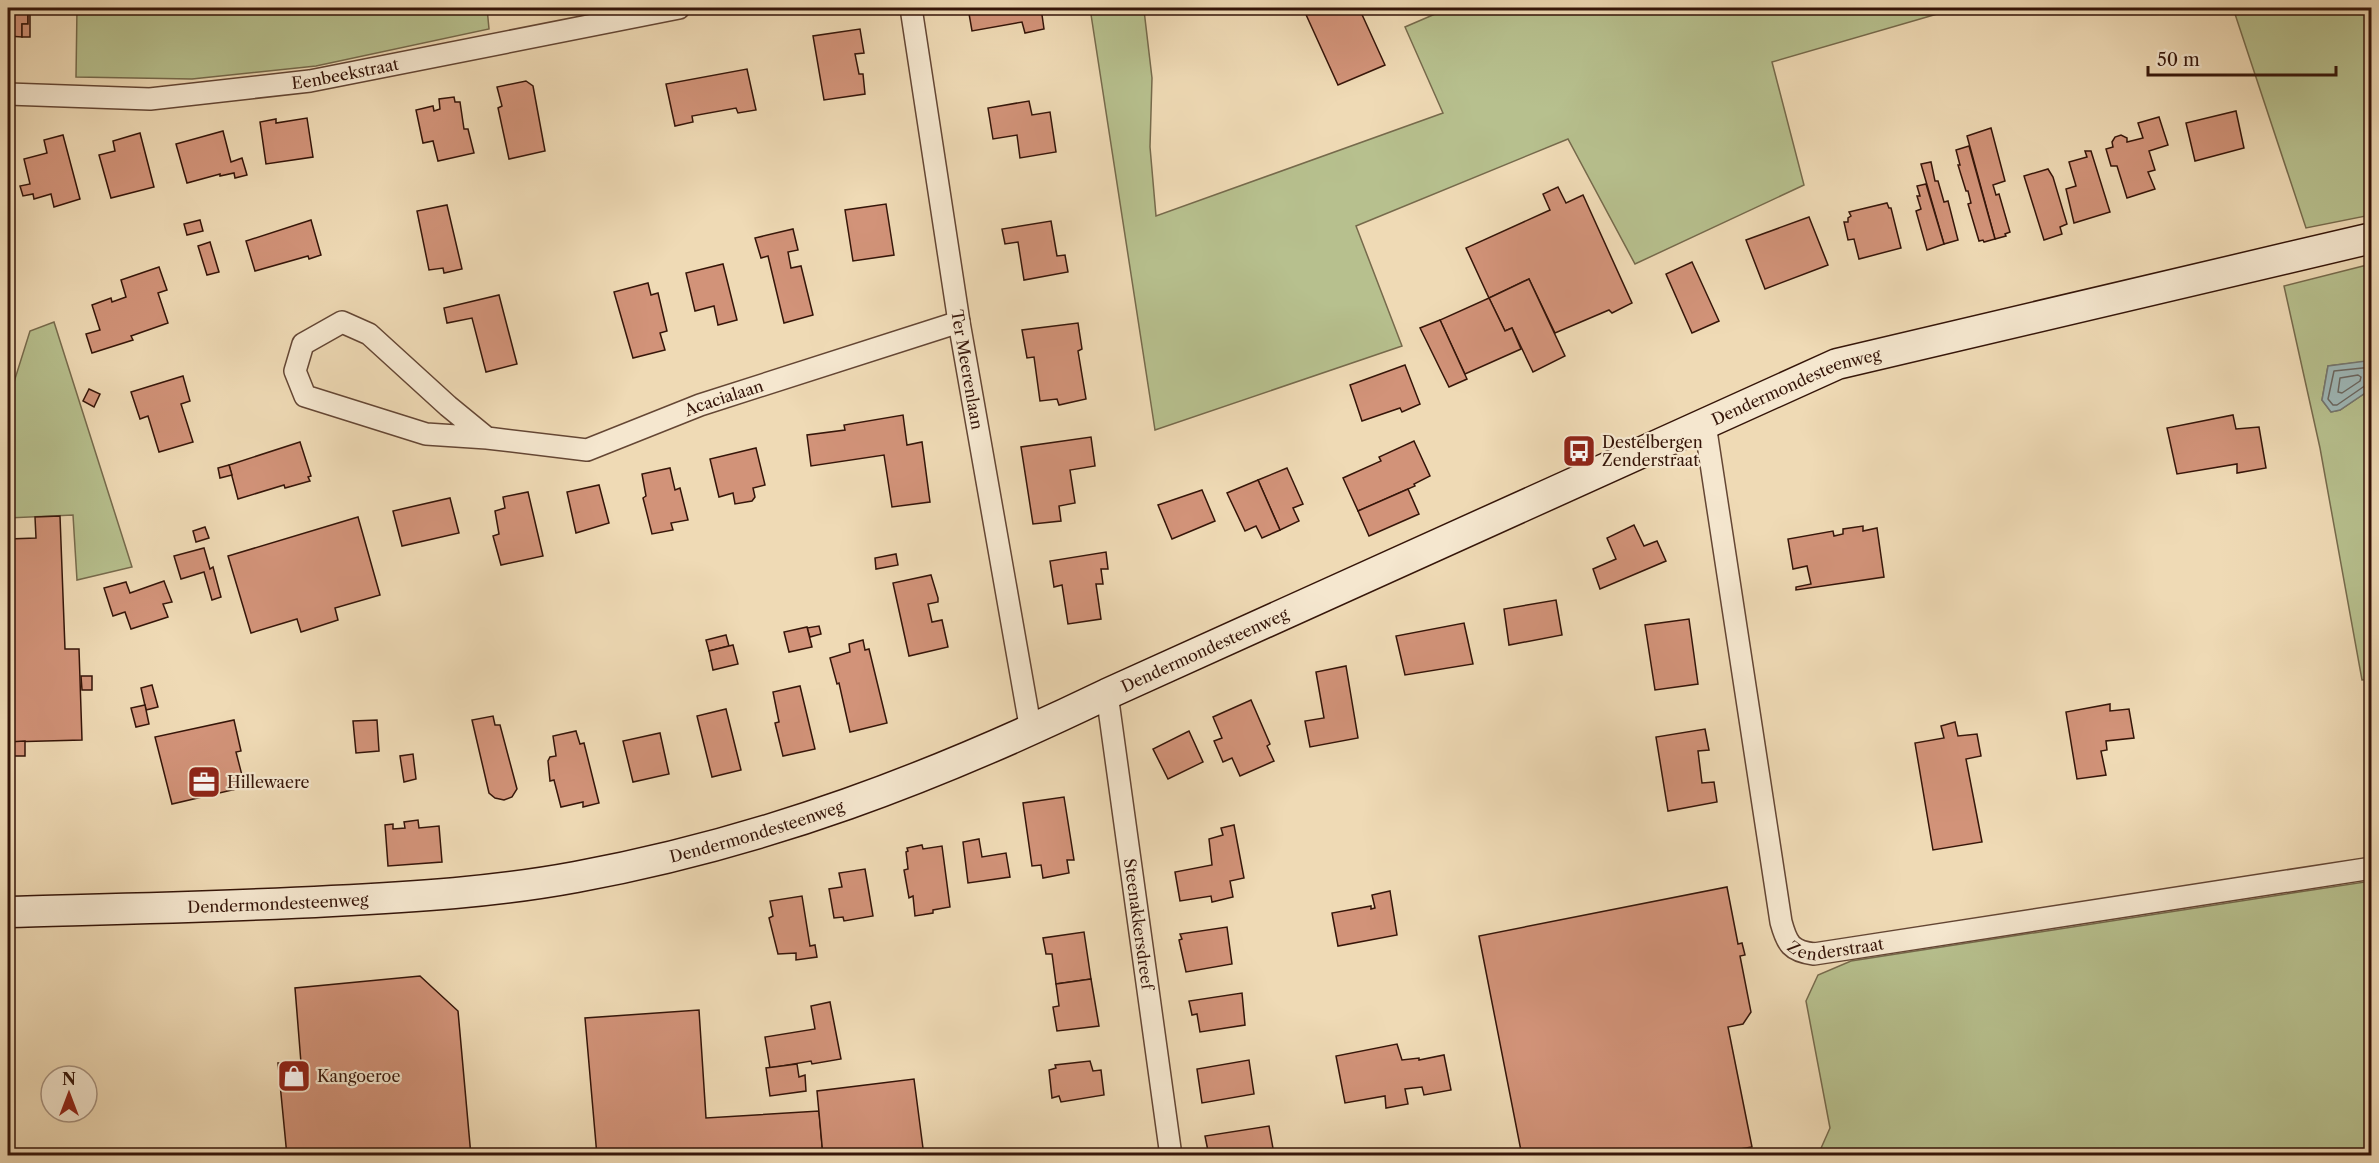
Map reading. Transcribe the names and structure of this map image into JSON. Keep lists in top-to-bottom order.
{
  "streets": {
    "main road": ["Dendermondesteenweg"],
    "street": [
      "Eenbeekstraat",
      "Ter Meerenlaan",
      "Acacialaan",
      "Steenakkersdreef",
      "Zenderstraat"
    ]
  },
  "crossings": [
    ["Ter Meerenlaan", "Dendermondesteenweg"],
    ["Ter Meerenlaan", "Acacialaan"],
    ["Dendermondesteenweg", "Steenakkersdreef"],
    ["Dendermondesteenweg", "Zenderstraat"]
  ],
  "places": {
    "bus stop": ["Destelbergen Zenderstraat"],
    "office": ["Hillewaere"],
    "shop": ["Kangoeroe"]
  },
  "scale_bar": "50 m",
  "north": "top"
}
